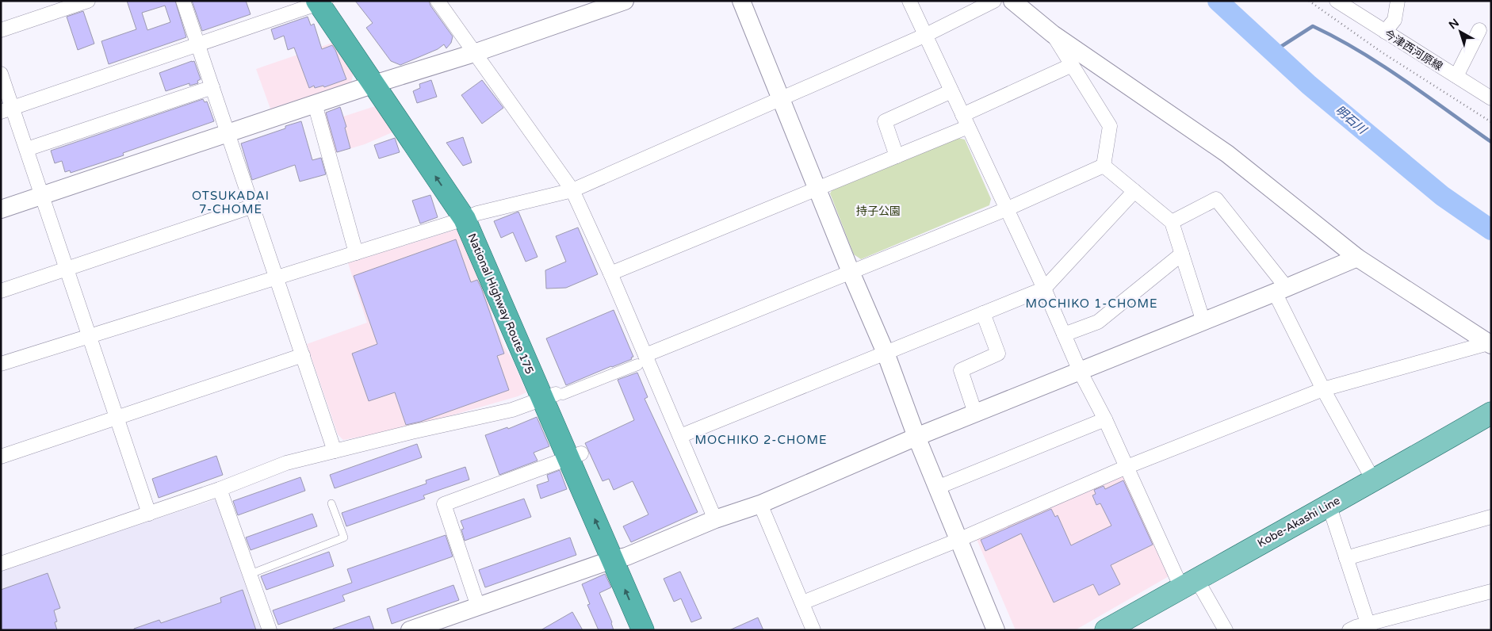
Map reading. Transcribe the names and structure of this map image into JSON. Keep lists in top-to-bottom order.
{
  "streets": {
    "highway": ["National Highway Route 175"],
    "main road": ["Kobe-Akashi Line"],
    "street": ["今津西河原線"]
  },
  "districts": ["OTSUKADAI 7-CHOME", "MOCHIKO 1-CHOME", "MOCHIKO 2-CHOME"],
  "water": ["明石川"],
  "parks": ["持子公園"],
  "north": "top left"
}
